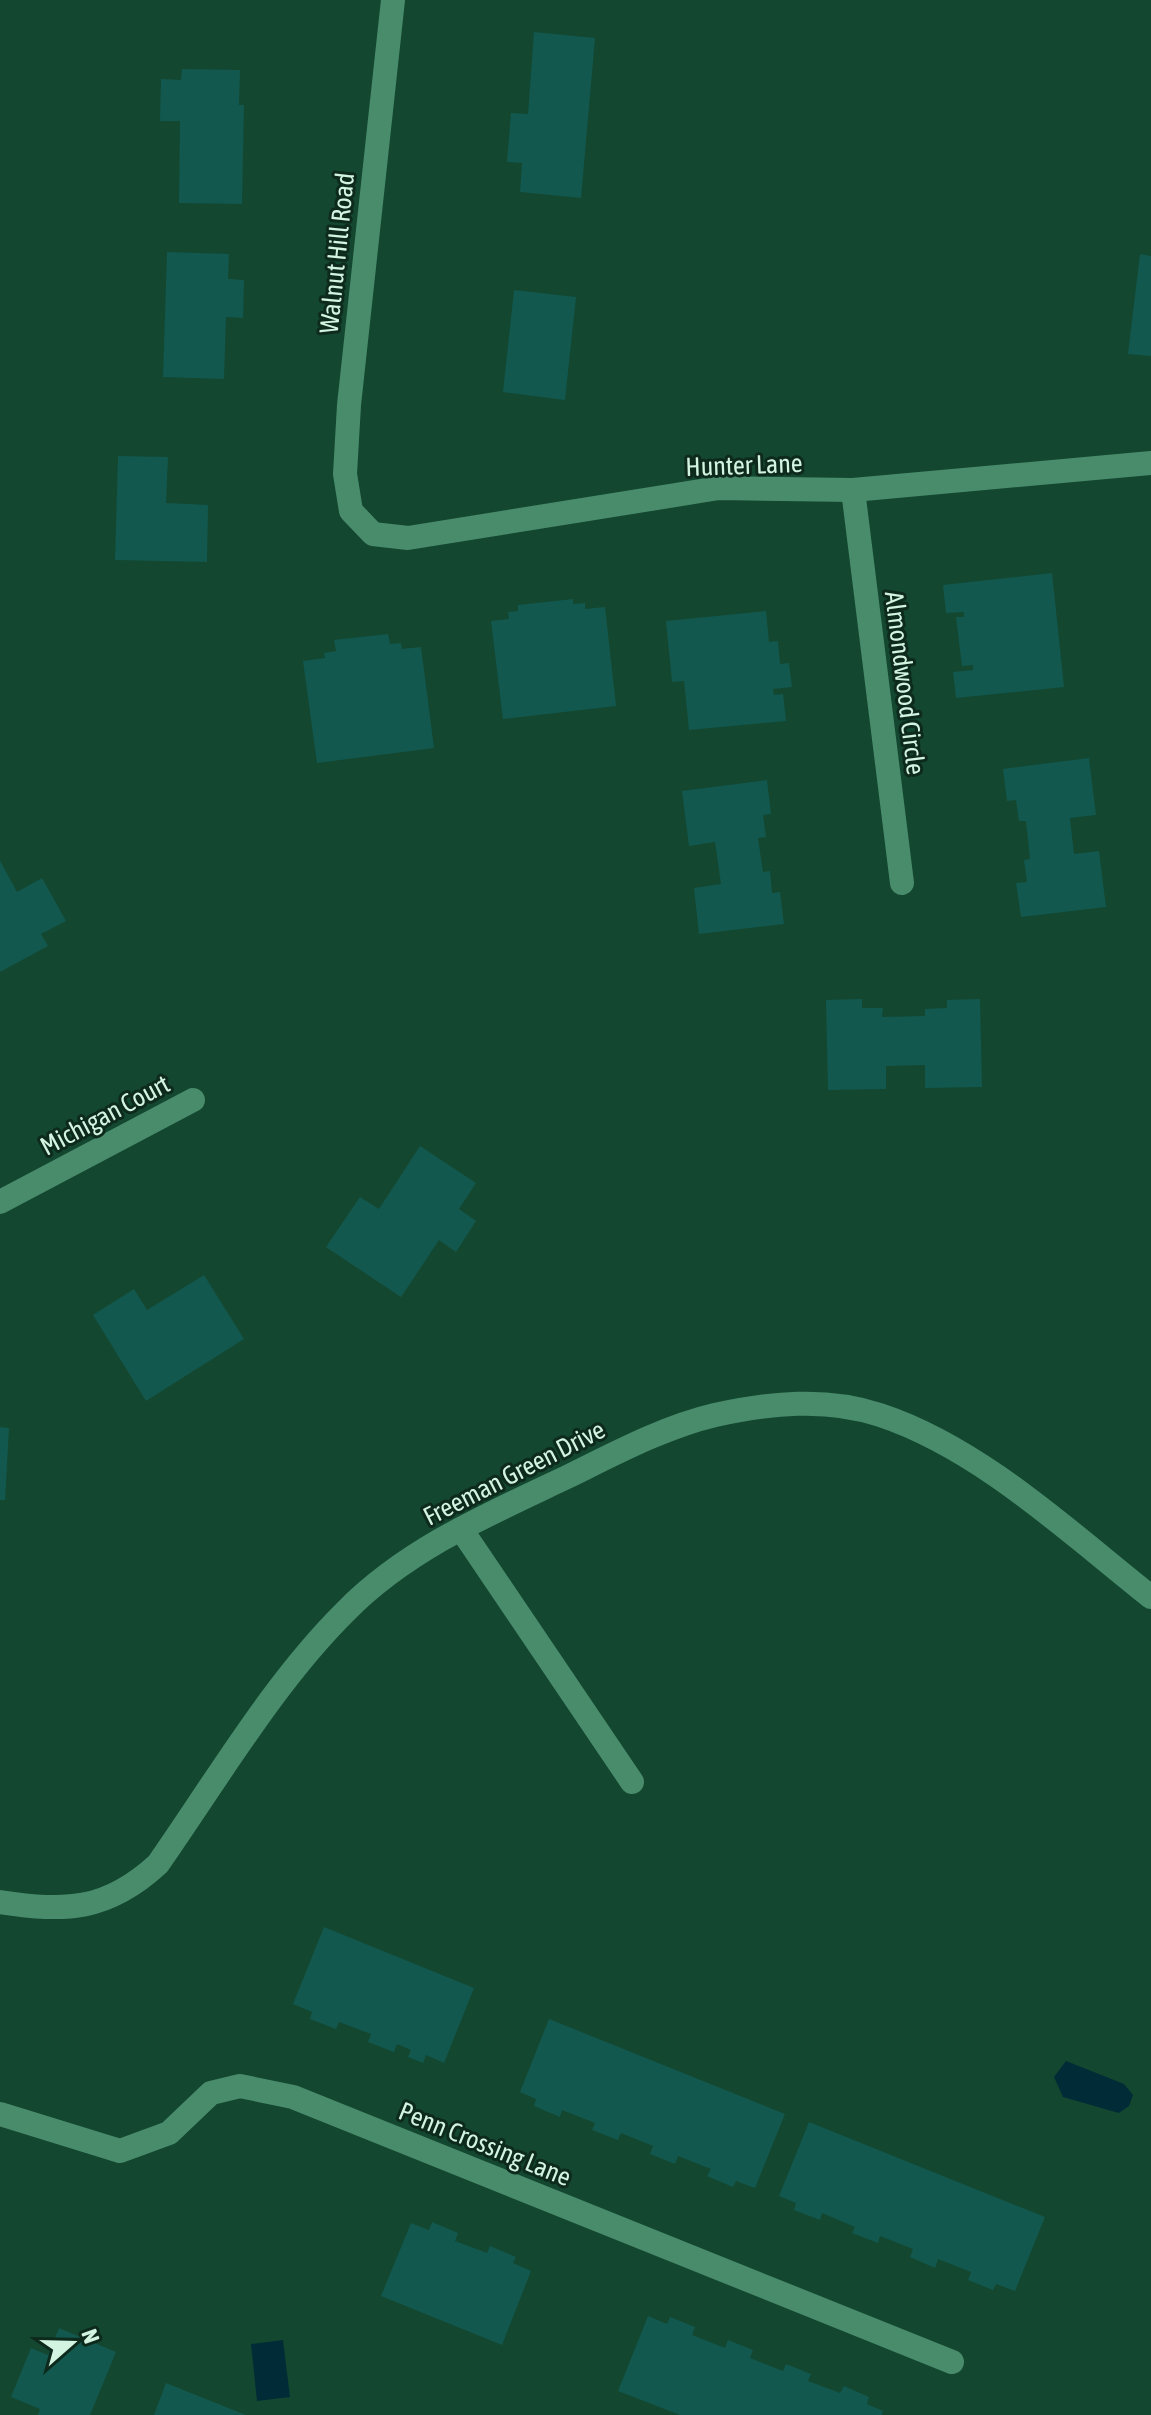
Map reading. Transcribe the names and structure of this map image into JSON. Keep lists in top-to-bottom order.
{
  "streets": {
    "street": [
      "Walnut Hill Road",
      "Hunter Lane",
      "Almondwood Circle",
      "Michigan Court",
      "Freeman Green Drive",
      "Penn Crossing Lane"
    ]
  },
  "crossings": [
    ["Walnut Hill Road", "Hunter Lane"],
    ["Hunter Lane", "Almondwood Circle"]
  ],
  "north": "right"
}
